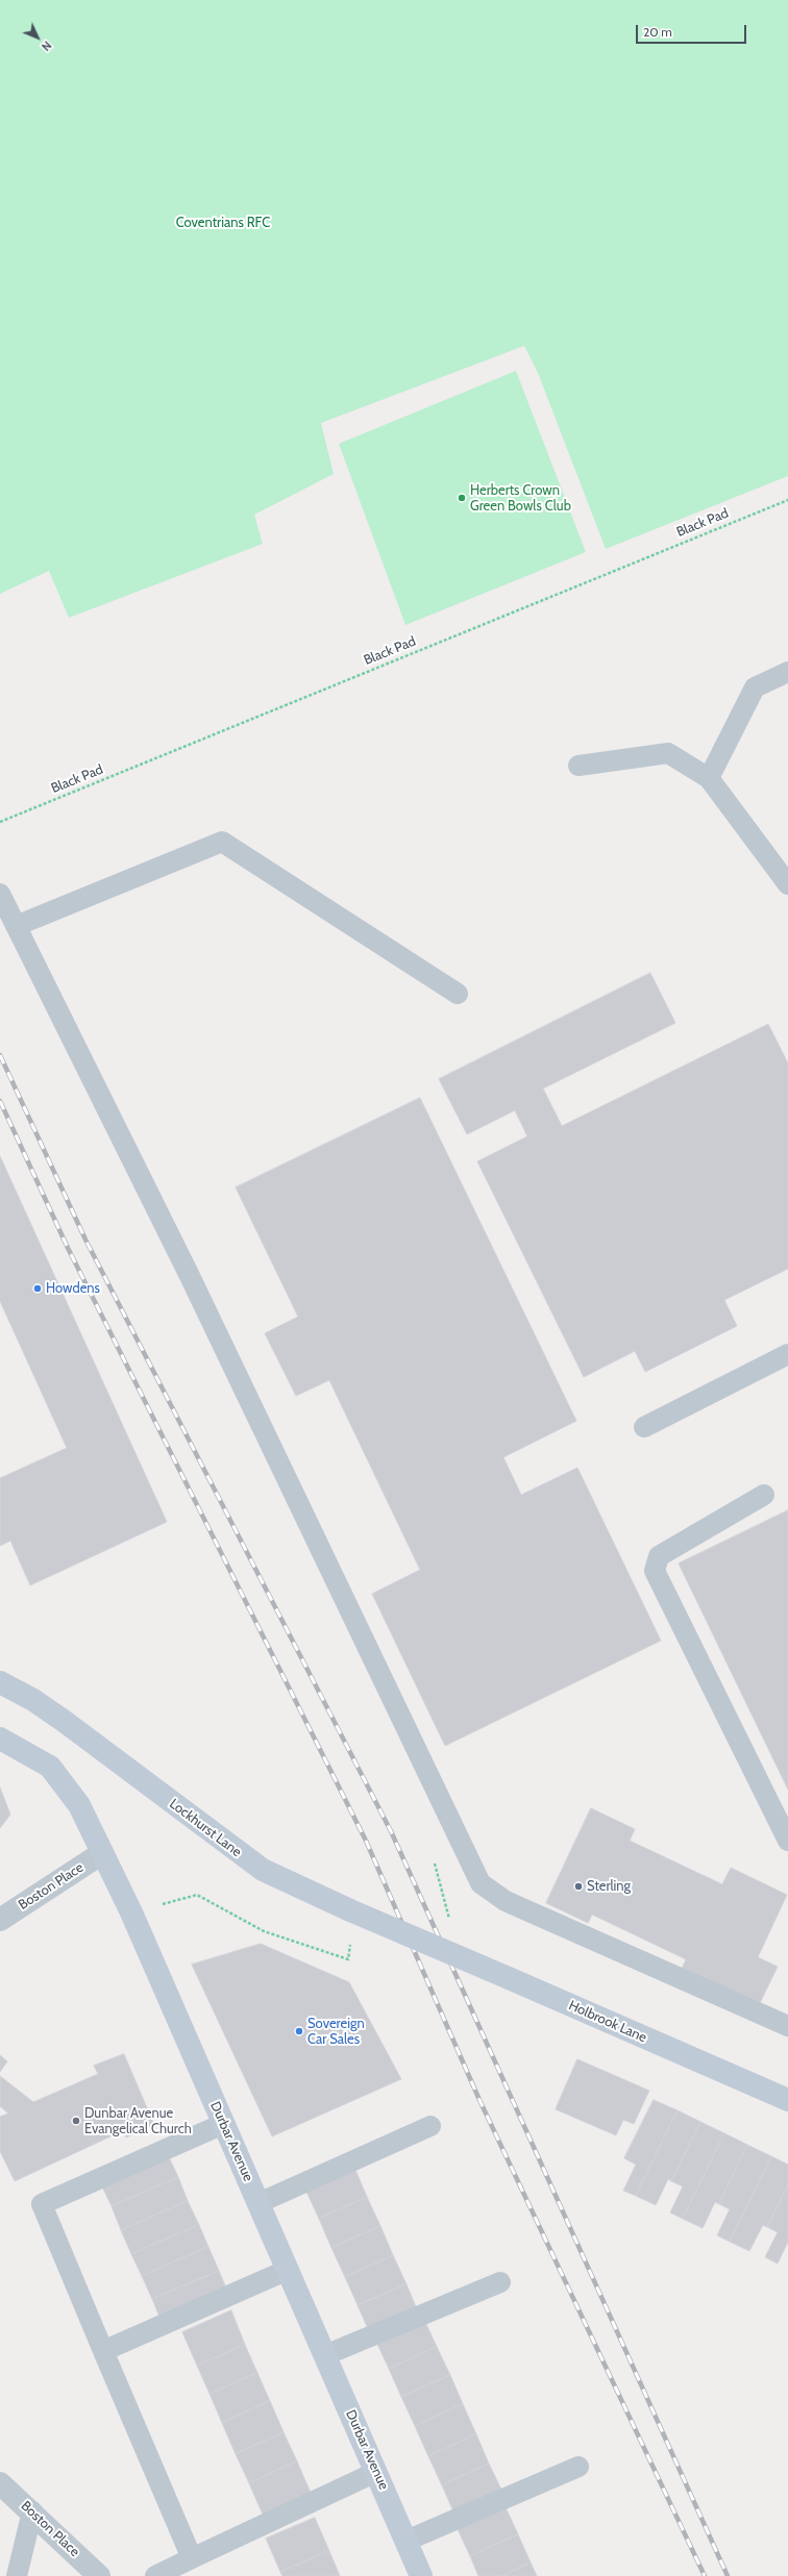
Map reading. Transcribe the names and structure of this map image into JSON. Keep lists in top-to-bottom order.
{
  "streets": {
    "street": [
      "Lockhurst Lane",
      "Boston Place",
      "Holbrook Lane",
      "Durbar Avenue"
    ],
    "path": ["Black Pad"]
  },
  "crossings": [
    ["Lockhurst Lane", "Holbrook Lane"],
    ["Boston Place", "Durbar Avenue"]
  ],
  "parks": ["Coventrians RFC"],
  "places": [
    "Herberts Crown Green Bowls Club",
    "Howdens",
    "Sterling",
    "Sovereign Car Sales",
    "Dunbar Avenue Evangelical Church"
  ],
  "scale_bar": "20 m",
  "north": "bottom right"
}
